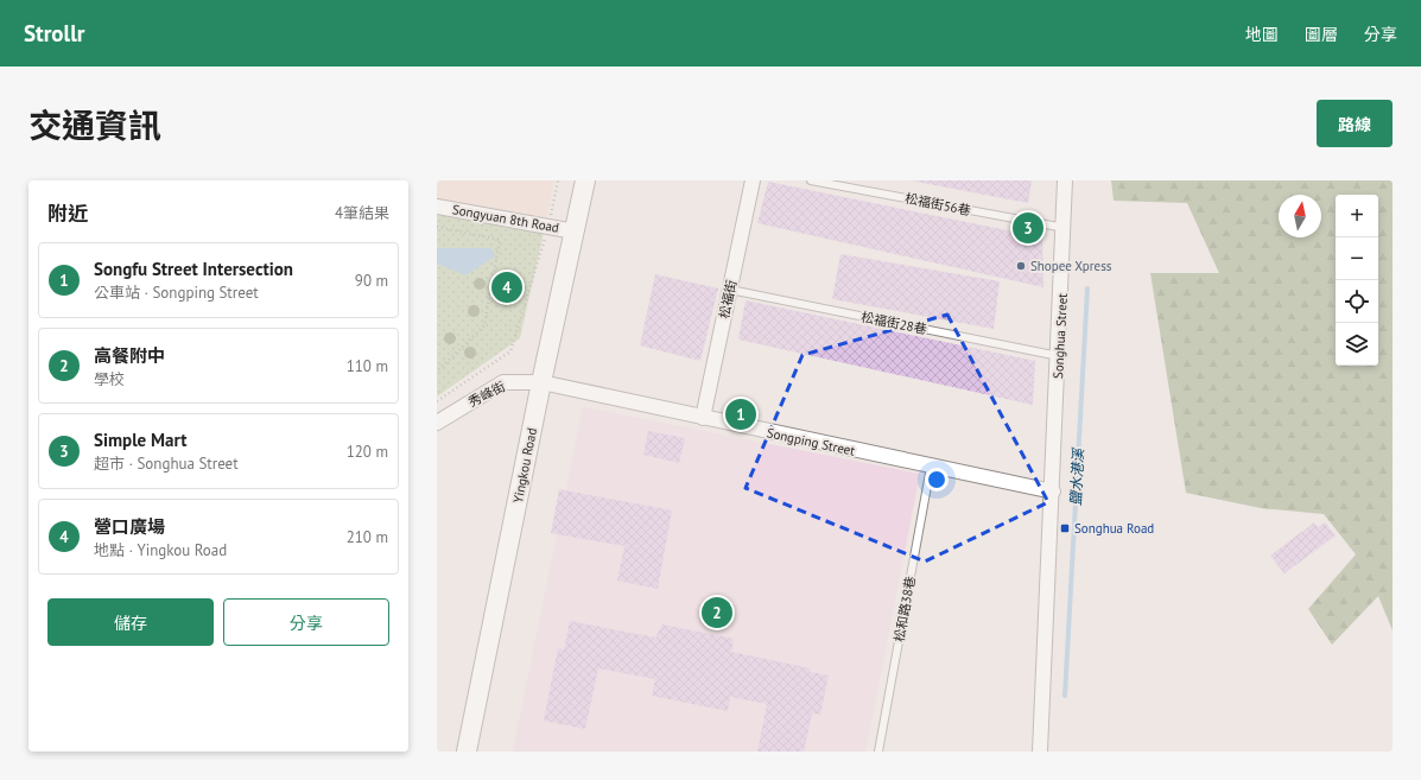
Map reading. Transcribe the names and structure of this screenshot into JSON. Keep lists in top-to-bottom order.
{
  "streets": {
    "street": [
      "Songyuan 8th Road",
      "松福街",
      "Songhua Street",
      "秀峰街",
      "Songping Street",
      "Yingkou Road"
    ],
    "lane": ["松福街56巷", "松福街28巷", "松和路38巷"]
  },
  "crossings": [
    ["松福街56巷", "Songhua Street"],
    ["Songyuan 8th Road", "Yingkou Road"],
    ["松福街", "松福街28巷"],
    ["松福街", "Songping Street"],
    ["松福街28巷", "Songhua Street"],
    ["Songhua Street", "Songping Street"],
    ["秀峰街", "Songping Street"],
    ["秀峰街", "Yingkou Road"],
    ["Songping Street", "Yingkou Road"],
    ["Songping Street", "松和路38巷"]
  ],
  "water": ["鹽水港溪"],
  "places": {
    "other": ["Shopee Xpress"],
    "transit": ["Songhua Road"]
  },
  "north": "top",
  "page": {
    "header": "Strollr",
    "nav": ["地圖", "圖層", "分享"],
    "title": "交通資訊",
    "buttons": [
      "路線",
      ["儲存", "分享"]
    ],
    "heading": ["附近", "4筆結果"],
    "map_buttons": ["+", "−"],
    "pins": [
      "3",
      "4",
      "1",
      "2"
    ],
    "list": [
      {
        "mark": "1",
        "name": "Songfu Street Intersection",
        "note": "公車站 · Songping Street",
        "value": "90 m"
      },
      {
        "mark": "2",
        "name": "高餐附中",
        "note": "學校",
        "value": "110 m"
      },
      {
        "mark": "3",
        "name": "Simple Mart",
        "note": "超市 · Songhua Street",
        "value": "120 m"
      },
      {
        "mark": "4",
        "name": "營口廣場",
        "note": "地點 · Yingkou Road",
        "value": "210 m"
      }
    ]
  }
}
